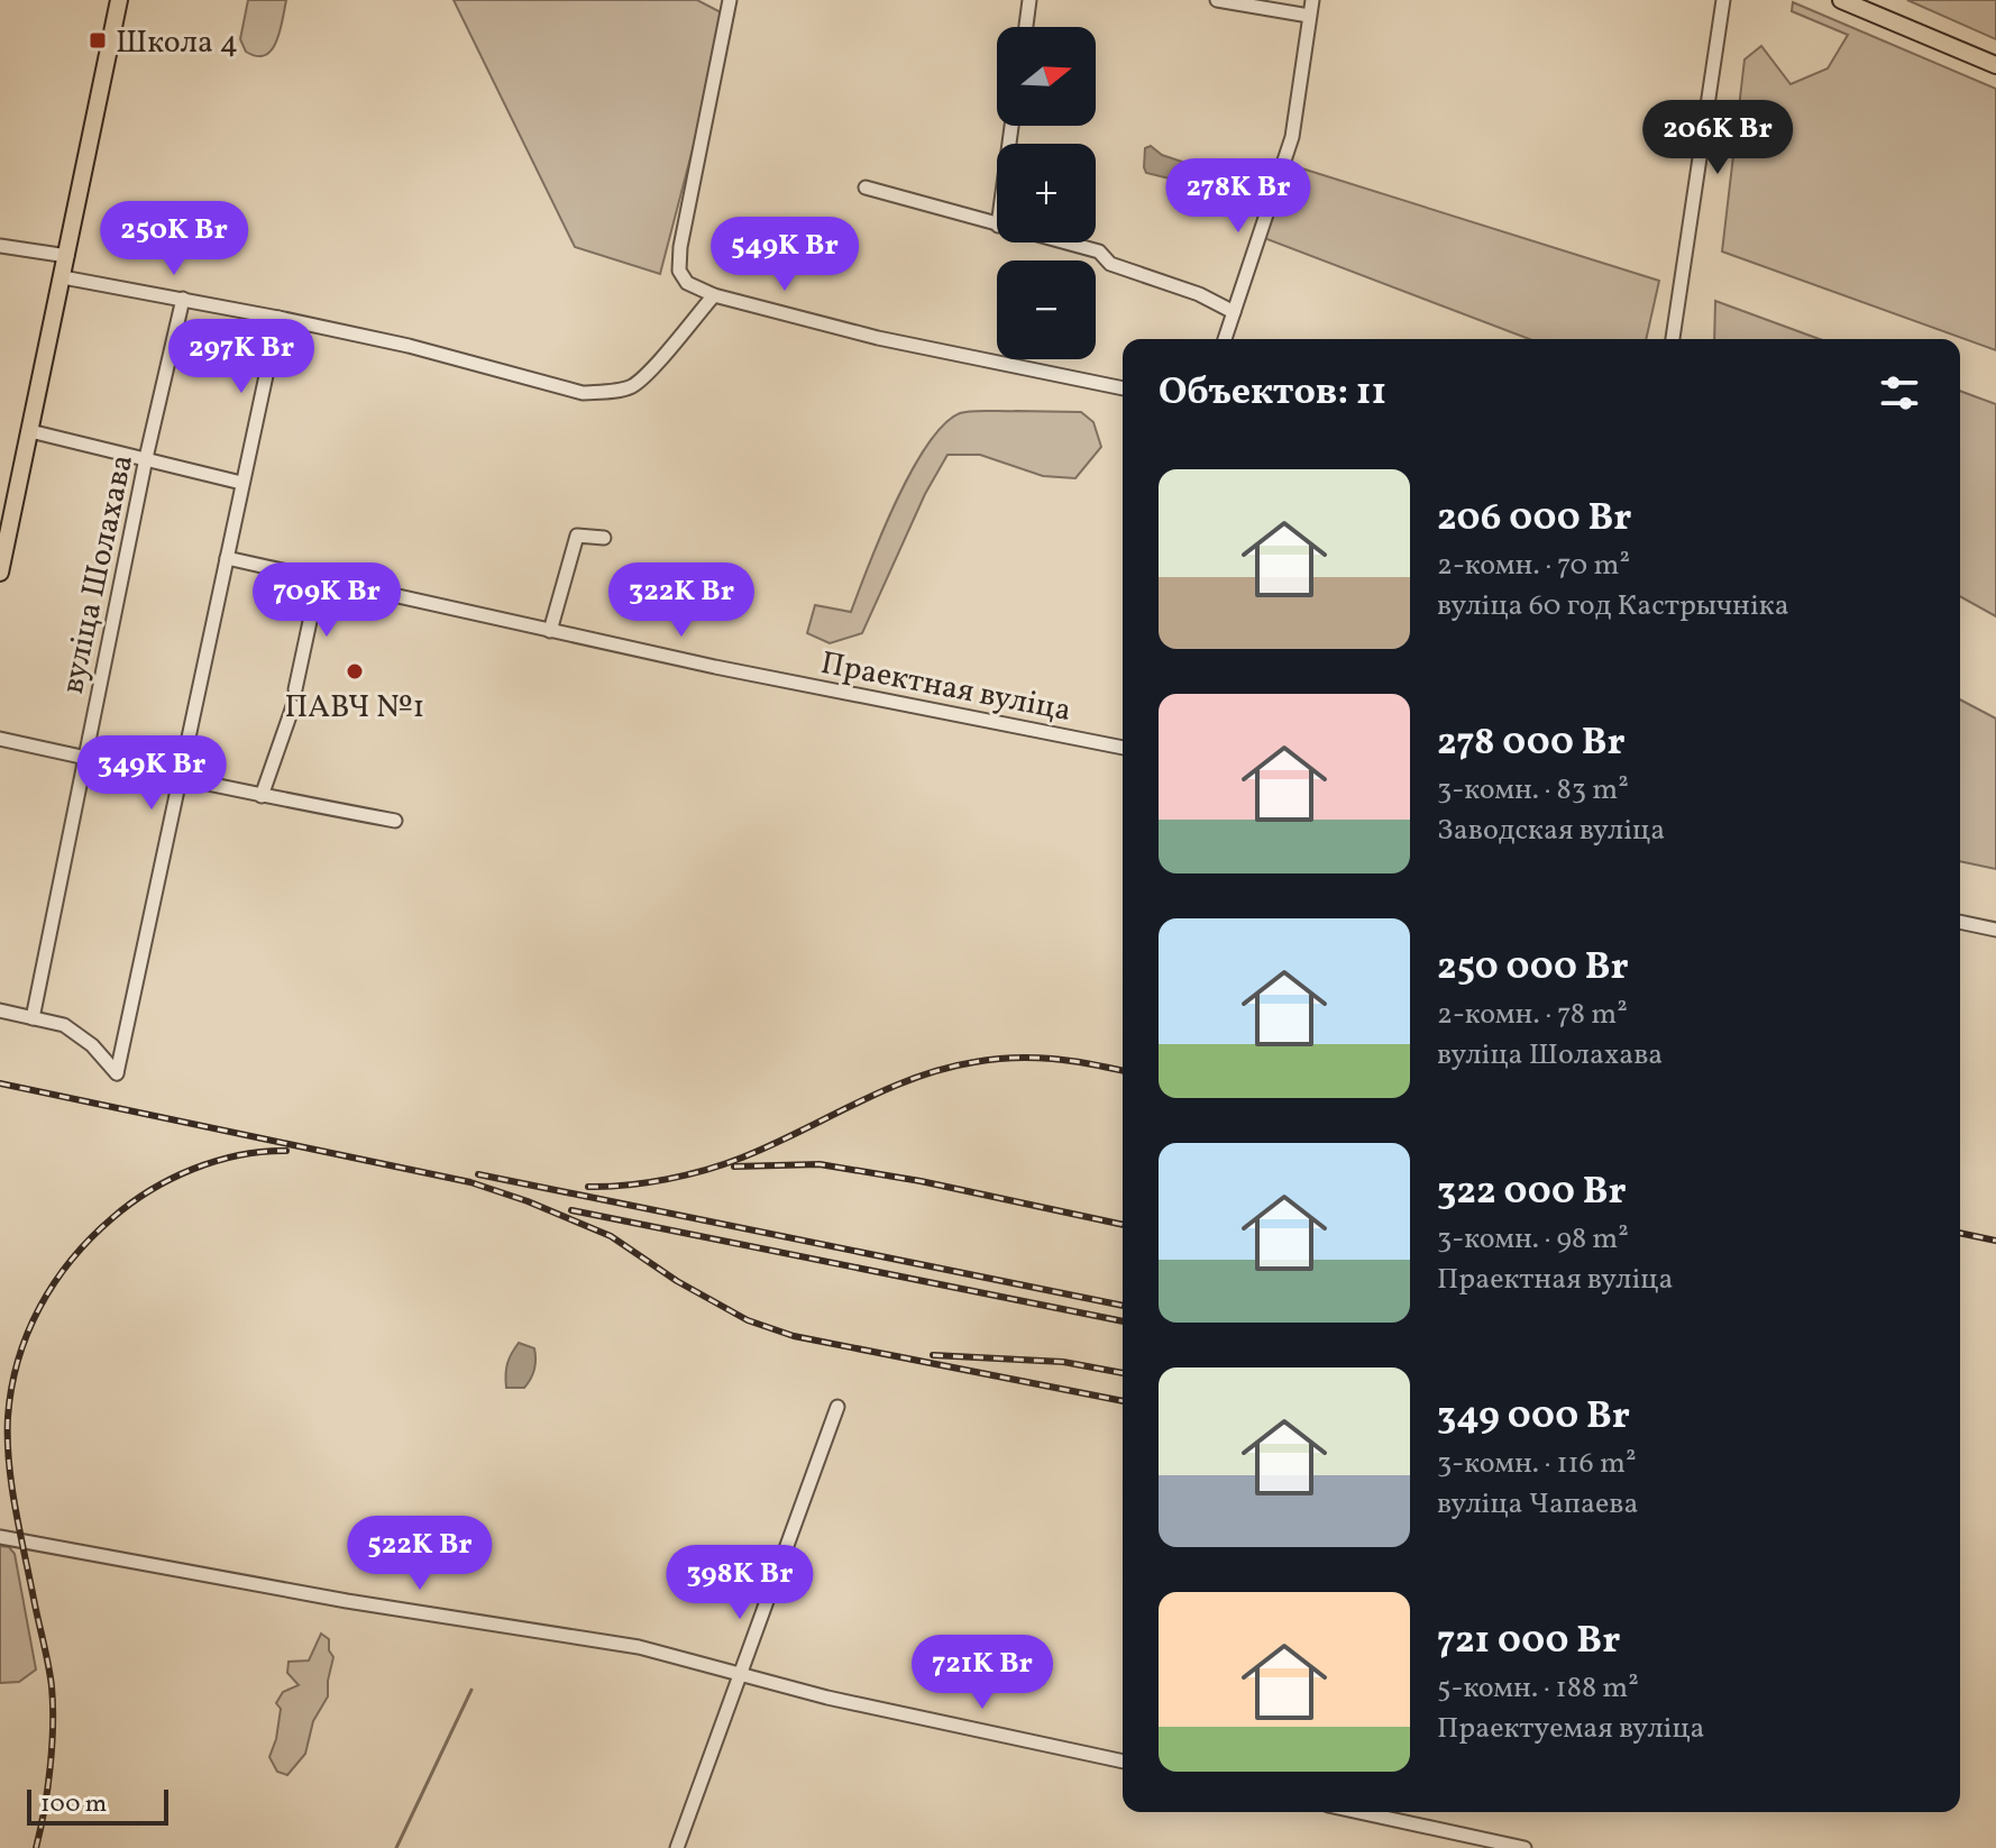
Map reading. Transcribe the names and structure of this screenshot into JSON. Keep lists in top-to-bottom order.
{
  "streets": {
    "street": ["вуліца Шолахава", "Праектная вуліца"]
  },
  "places": {
    "transit": ["Школа 4"],
    "other": ["ПАВЧ №1"]
  },
  "scale_bar": "100 m",
  "north": "right",
  "page": {
    "map_buttons": ["+", "−"],
    "price": [
      "206K Br",
      "278K Br",
      "250K Br",
      "549K Br",
      "297K Br",
      "709K Br",
      "322K Br",
      "349K Br",
      "522K Br",
      "398K Br",
      "721K Br"
    ],
    "heading": "Объектов: 11",
    "list": [
      {
        "name": "206 000 Br",
        "note": "2-комн. · 70 m² · вуліца 60 год Кастрычніка"
      },
      {
        "name": "278 000 Br",
        "note": "3-комн. · 83 m² · Заводская вуліца"
      },
      {
        "name": "250 000 Br",
        "note": "2-комн. · 78 m² · вуліца Шолахава"
      },
      {
        "name": "322 000 Br",
        "note": "3-комн. · 98 m² · Праектная вуліца"
      },
      {
        "name": "349 000 Br",
        "note": "3-комн. · 116 m² · вуліца Чапаева"
      },
      {
        "name": "721 000 Br",
        "note": "5-комн. · 188 m² · Праектуемая вуліца"
      }
    ],
    "scale": "100 m"
  }
}
